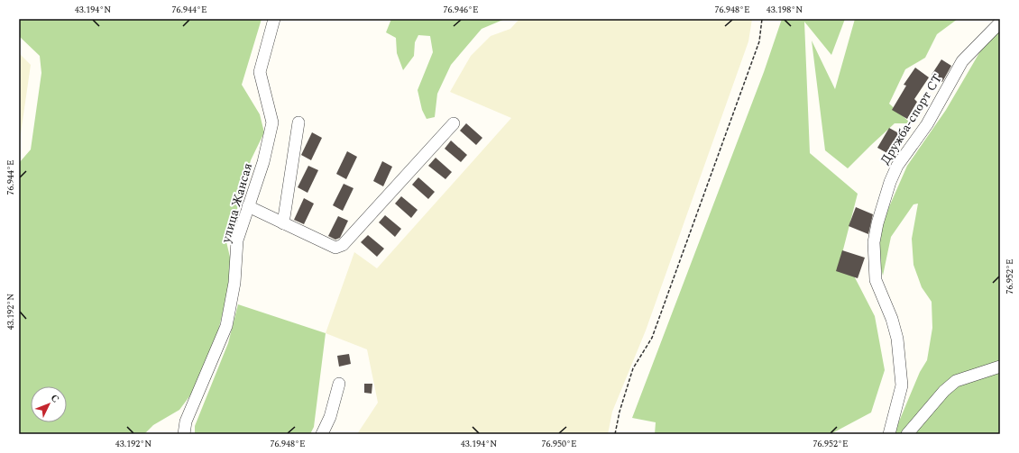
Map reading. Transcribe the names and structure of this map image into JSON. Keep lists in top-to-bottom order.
{
  "streets": {
    "street": ["Дружба-спорт СТ", "улица Жансая"]
  },
  "north": "top right",
  "coordinates": [
    "43.194°N",
    "76.944°E",
    "76.946°E",
    "76.948°E",
    "43.198°N",
    "76.952°E",
    "43.192°N",
    "76.950°E"
  ]
}
